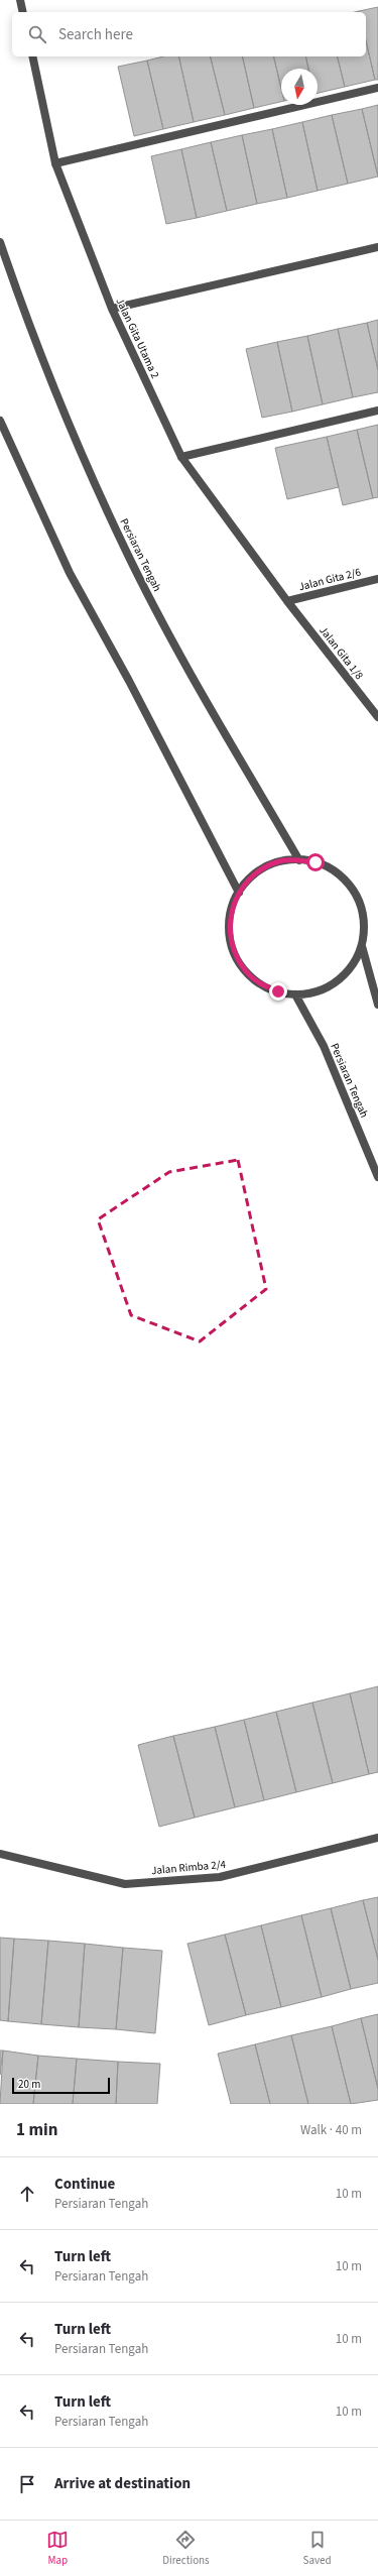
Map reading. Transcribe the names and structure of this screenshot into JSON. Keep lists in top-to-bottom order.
{
  "streets": {
    "street": [
      "Jalan Gita Utama 2",
      "Persiaran Tengah",
      "Jalan Gita 2/6",
      "Jalan Gita 1/8",
      "Jalan Rimba 2/4"
    ]
  },
  "crossings": [
    ["Jalan Gita Utama 2", "Jalan Gita 2/6"],
    ["Jalan Gita Utama 2", "Jalan Gita 1/8"],
    ["Jalan Gita 2/6", "Jalan Gita 1/8"]
  ],
  "scale_bar": "20 m",
  "north": "bottom",
  "page": {
    "search": "Search here",
    "scale": "20 m",
    "heading": ["1 min", "Walk · 40 m"],
    "list": [
      ["Continue", "Persiaran Tengah", "10 m"],
      ["Turn left", "Persiaran Tengah", "10 m"],
      ["Turn left", "Persiaran Tengah", "10 m"],
      ["Turn left", "Persiaran Tengah", "10 m"],
      "Arrive at destination"
    ],
    "nav": ["Map", "Directions", "Saved"]
  }
}
